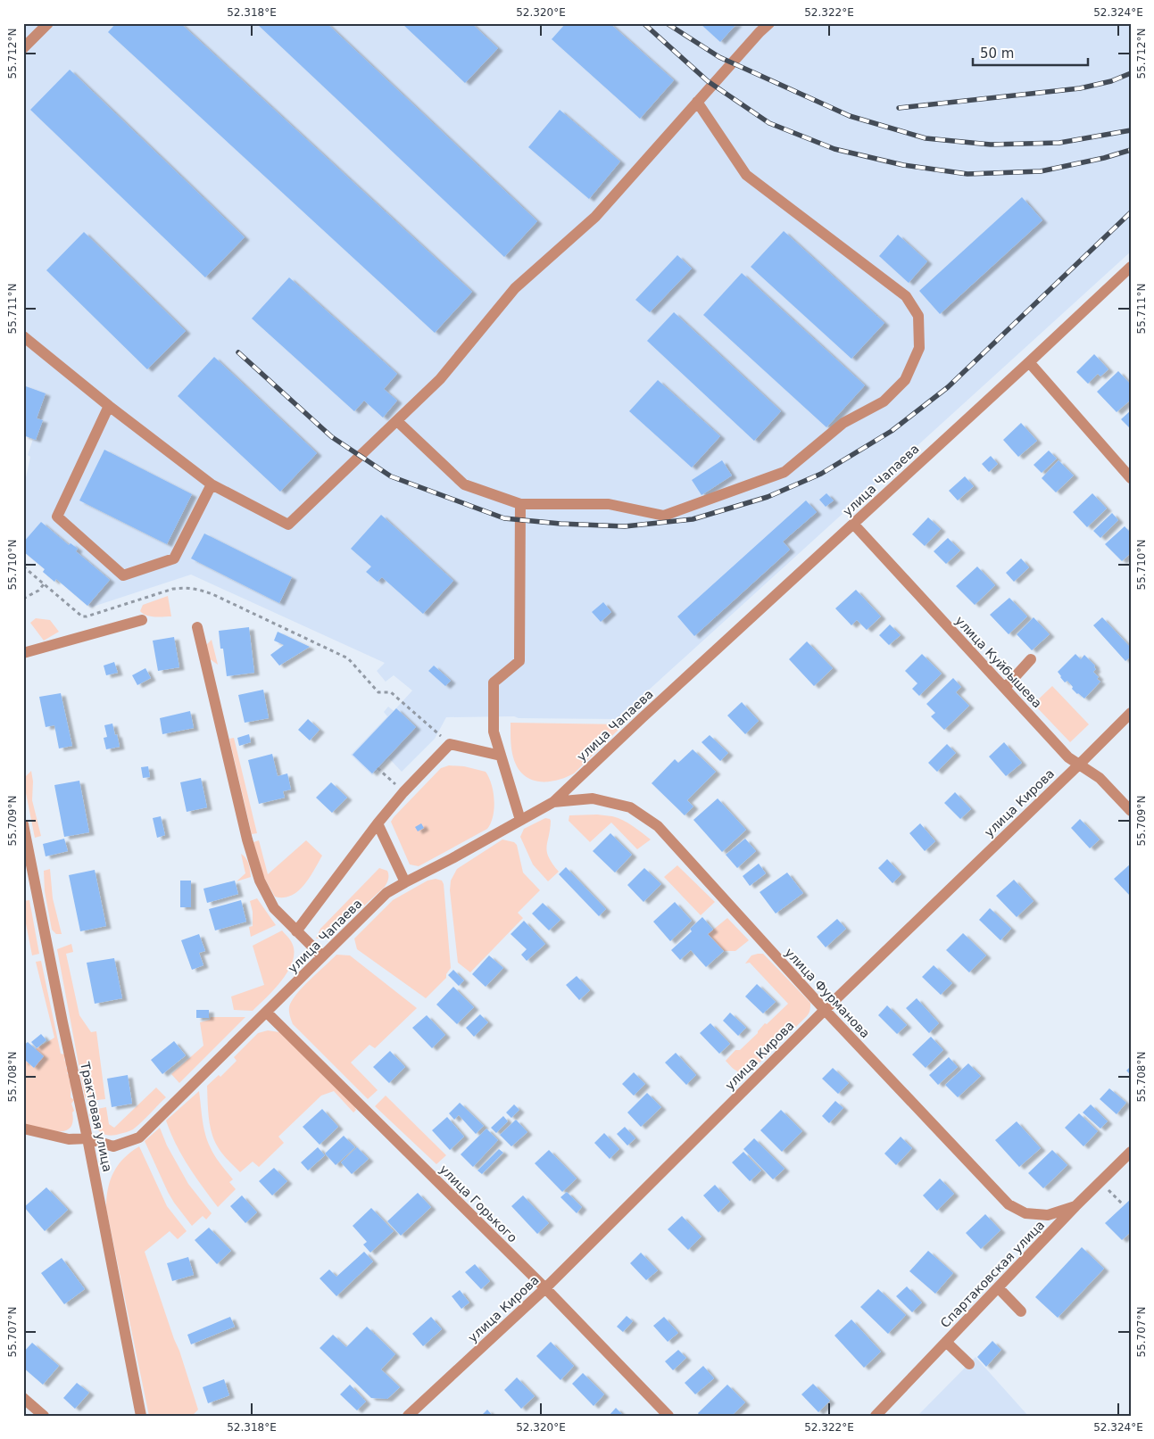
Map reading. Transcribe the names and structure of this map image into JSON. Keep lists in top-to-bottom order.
{
  "streets": {
    "street": [
      "улица Чапаева",
      "улица Куйбышева",
      "улица Кирова",
      "улица Фурманова",
      "Трактовая улица",
      "улица Горького",
      "Спартаковская улица"
    ]
  },
  "crossings": [
    ["улица Чапаева", "улица Куйбышева"],
    ["улица Чапаева", "улица Фурманова"],
    ["улица Чапаева", "Трактовая улица"],
    ["улица Чапаева", "улица Горького"],
    ["улица Куйбышева", "улица Кирова"],
    ["улица Кирова", "улица Фурманова"],
    ["улица Кирова", "улица Горького"],
    ["улица Фурманова", "Спартаковская улица"]
  ],
  "scale_bar": "50 m",
  "coordinates": [
    "52.318°E",
    "52.320°E",
    "52.322°E",
    "52.324°E",
    "55.712°N",
    "55.711°N",
    "55.710°N",
    "55.709°N",
    "55.708°N",
    "55.707°N"
  ]
}
